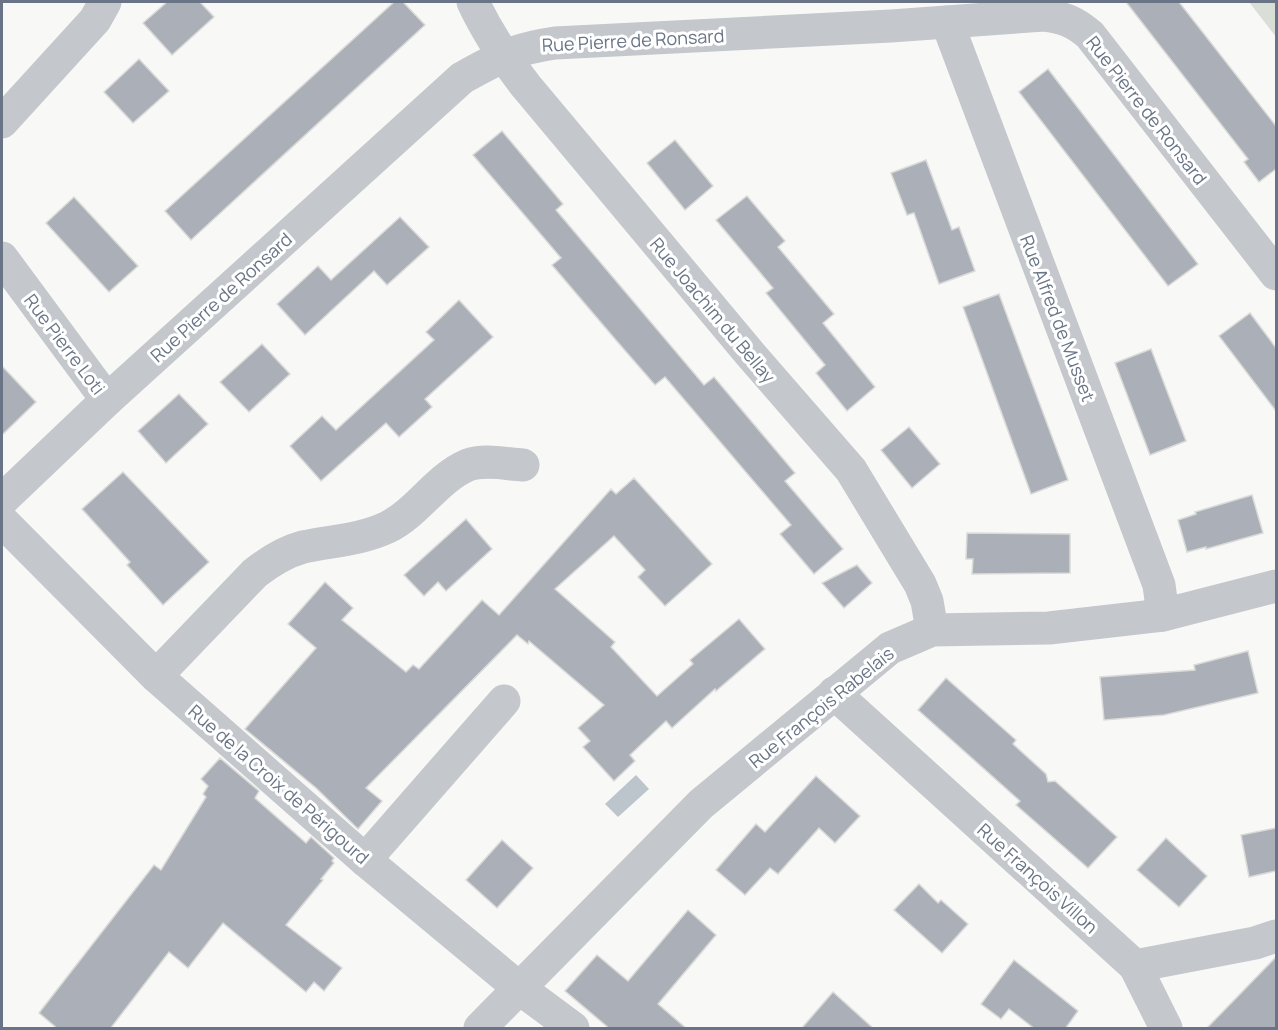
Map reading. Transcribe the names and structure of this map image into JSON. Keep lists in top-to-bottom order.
{
  "streets": {
    "street": [
      "Rue Pierre de Ronsard",
      "Rue Joachim du Bellay",
      "Rue Alfred de Musset",
      "Rue Pierre Loti",
      "Rue François Rabelais",
      "Rue de la Croix de Périgourd",
      "Rue François Villon"
    ]
  },
  "crossings": [
    ["Rue Pierre de Ronsard", "Rue Joachim du Bellay"],
    ["Rue Pierre de Ronsard", "Rue Alfred de Musset"],
    ["Rue Pierre de Ronsard", "Rue Pierre Loti"],
    ["Rue Joachim du Bellay", "Rue François Rabelais"],
    ["Rue Alfred de Musset", "Rue François Rabelais"],
    ["Rue François Rabelais", "Rue de la Croix de Périgourd"],
    ["Rue François Rabelais", "Rue François Villon"]
  ]
}
